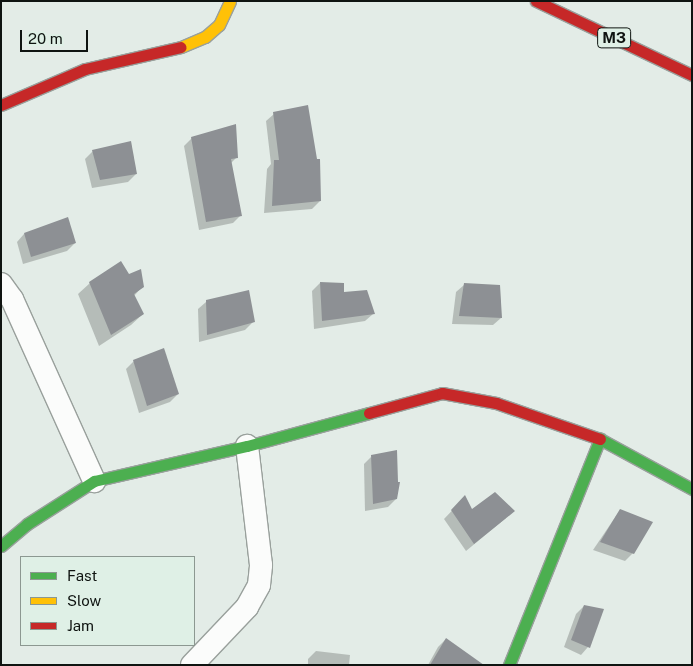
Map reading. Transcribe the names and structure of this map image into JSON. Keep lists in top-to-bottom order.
{
  "streets": {
    "street": ["M3"]
  },
  "legend": ["Fast", "Slow", "Jam"],
  "scale_bar": "20 m"
}
